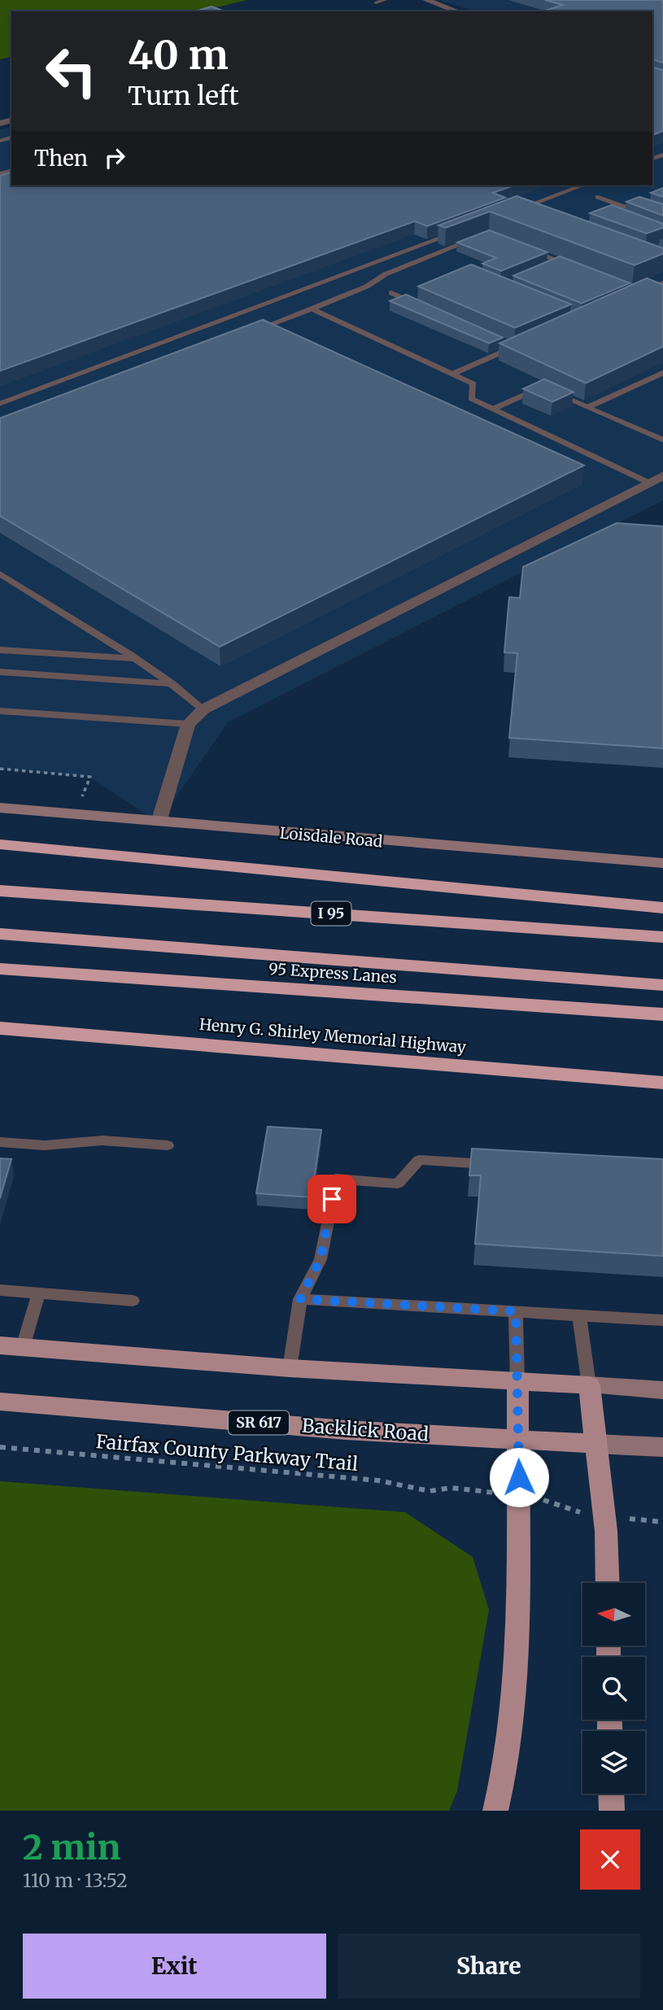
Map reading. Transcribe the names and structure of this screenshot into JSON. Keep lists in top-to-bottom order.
{
  "streets": {
    "highway": ["I 95", "95 Express Lanes", "Henry G. Shirley Memorial Highway"],
    "main road": ["Loisdale Road", "SR 617", "Backlick Road"],
    "path": ["Fairfax County Parkway Trail"]
  },
  "north": "left",
  "page": {
    "turn": ["40 m", "Turn left"],
    "then": "Then",
    "heading": ["2 min", "110 m · 13:52"],
    "buttons": ["Exit", "Share"]
  }
}
